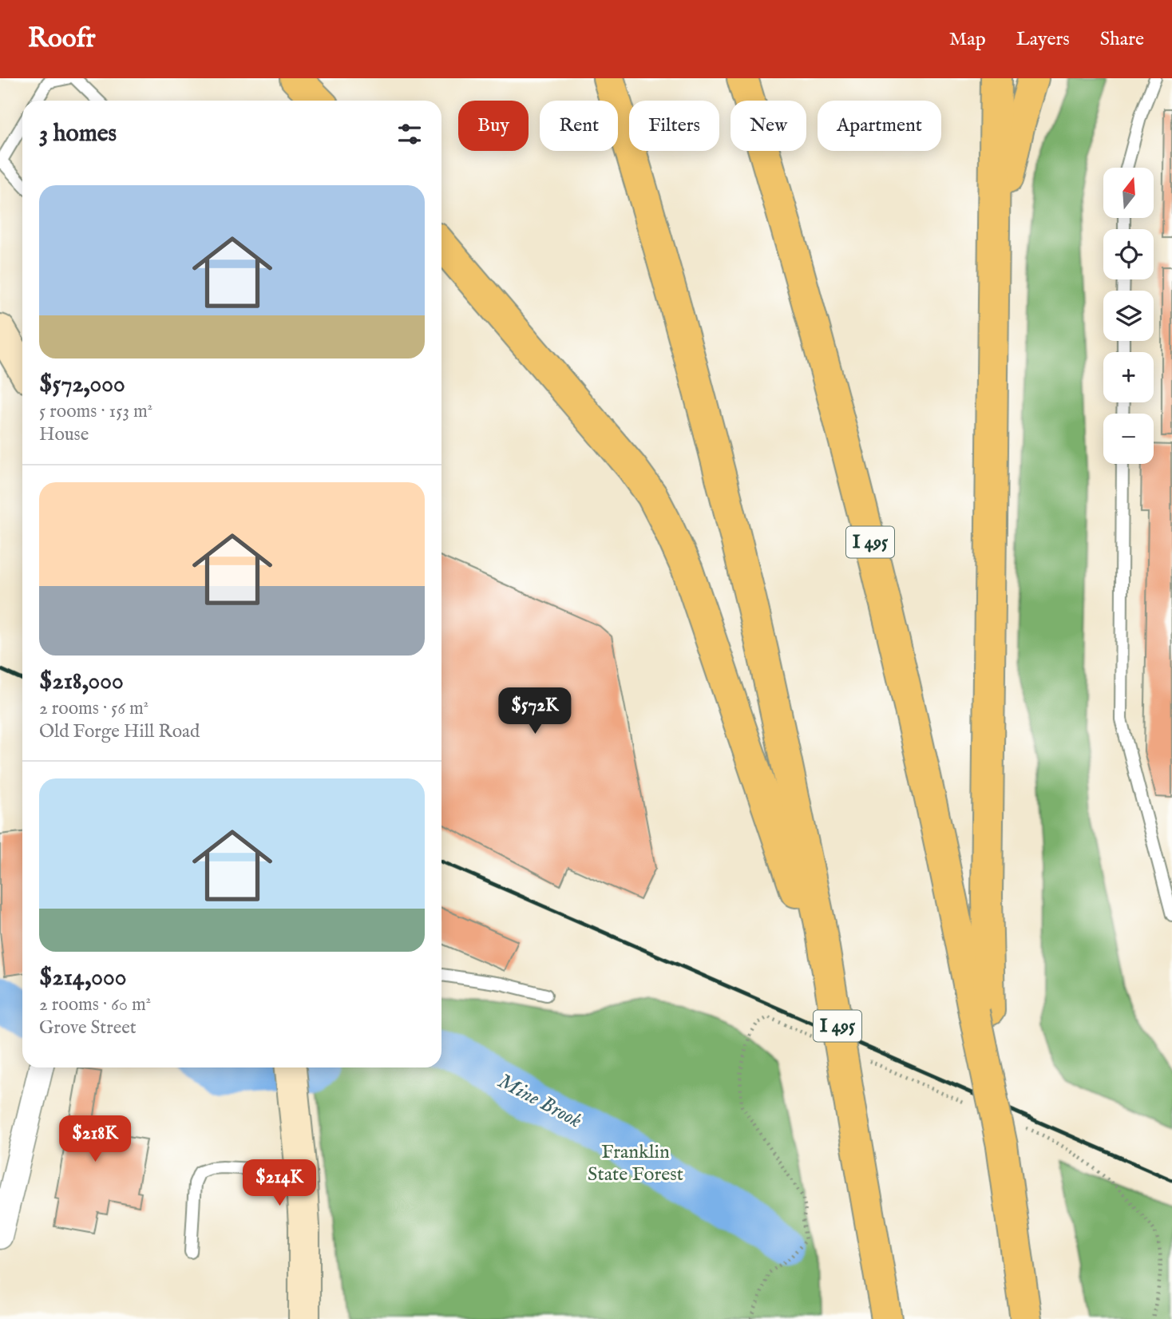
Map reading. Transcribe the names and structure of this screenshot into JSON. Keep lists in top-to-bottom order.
{
  "streets": {
    "highway": ["I 495"]
  },
  "water": ["Mine Brook"],
  "parks": ["Franklin State Forest"],
  "north": "top",
  "page": {
    "header": "Roofr",
    "nav": ["Map", "Layers", "Share"],
    "chip": [
      "Buy",
      "Rent",
      "Filters",
      "New",
      "Apartment"
    ],
    "heading": "3 homes",
    "map_buttons": ["+", "−"],
    "list": [
      {
        "name": "$572,000",
        "note": "5 rooms · 153 m² · House"
      },
      {
        "name": "$218,000",
        "note": "2 rooms · 56 m² · Old Forge Hill Road"
      },
      {
        "name": "$214,000",
        "note": "2 rooms · 60 m² · Grove Street"
      }
    ],
    "price": ["$572K", "$218K", "$214K"]
  }
}
